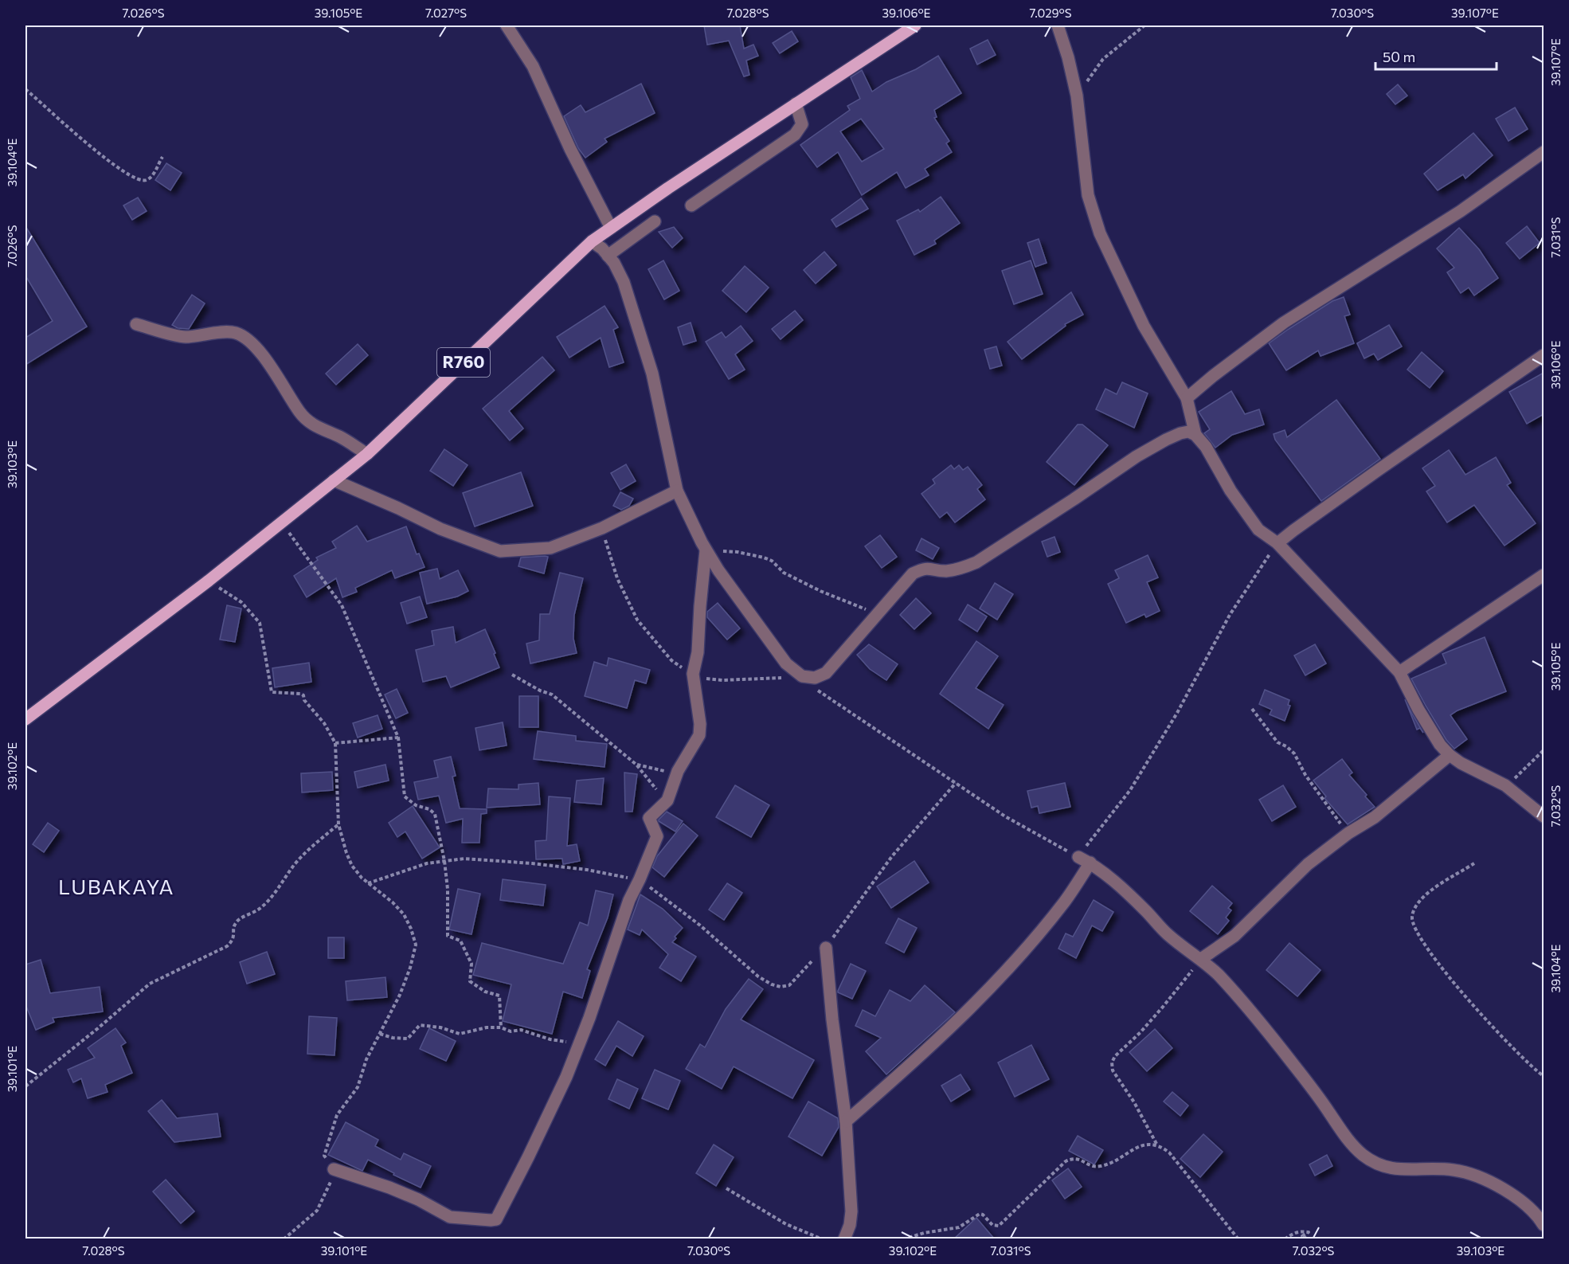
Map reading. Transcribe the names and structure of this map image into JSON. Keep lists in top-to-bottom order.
{
  "streets": {
    "main road": ["R760"]
  },
  "districts": ["LUBAKAYA"],
  "scale_bar": "50 m",
  "coordinates": [
    "7.026°S",
    "39.105°E",
    "7.027°S",
    "7.028°S",
    "39.106°E",
    "7.029°S",
    "7.030°S",
    "39.107°E",
    "39.104°E",
    "7.031°S",
    "39.103°E",
    "39.102°E",
    "7.032°S",
    "39.101°E"
  ]
}
